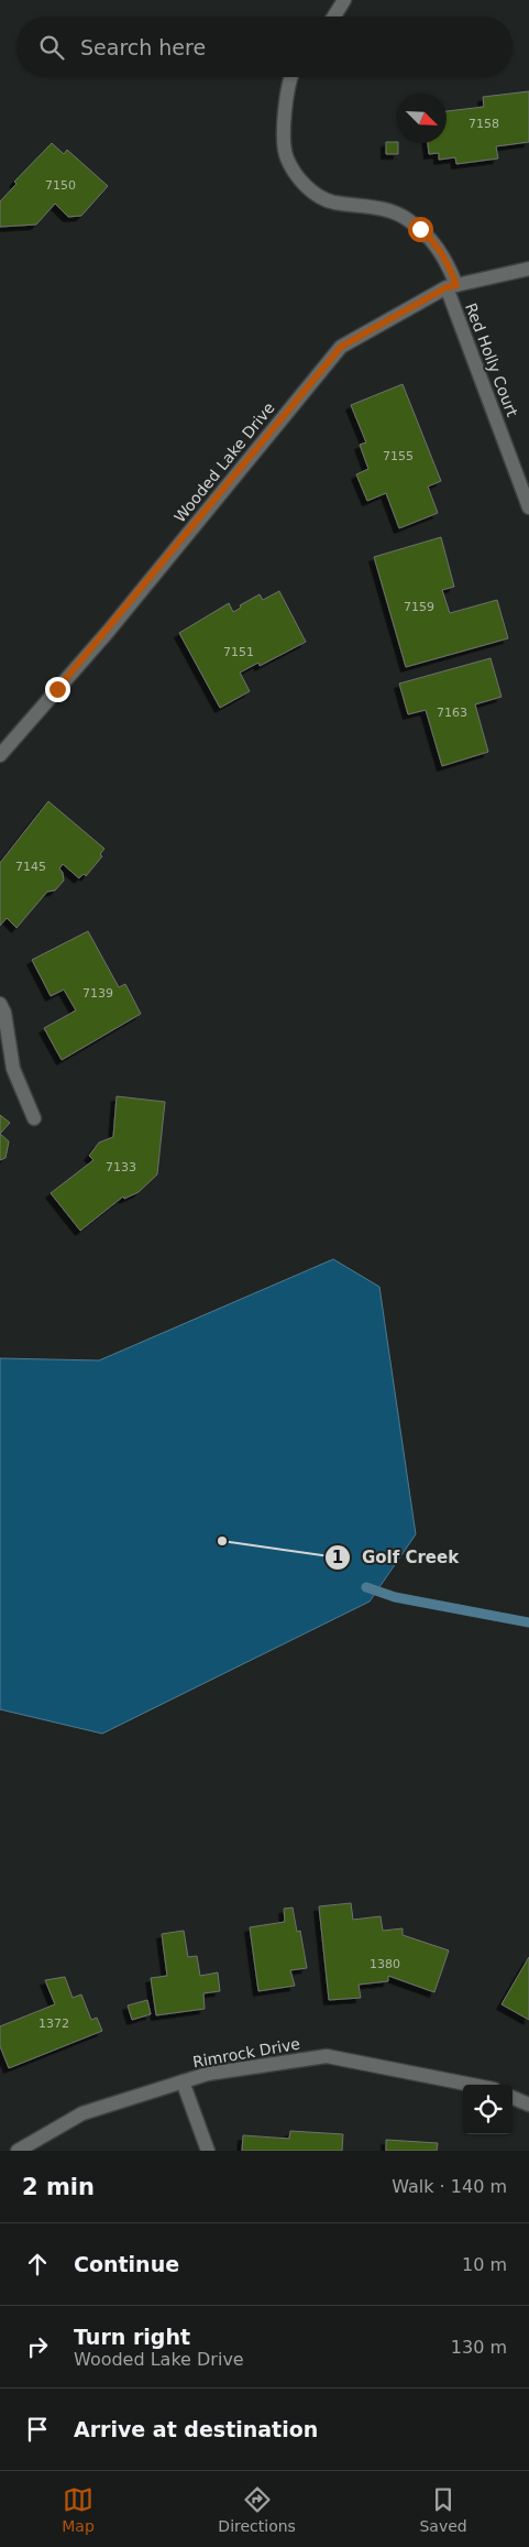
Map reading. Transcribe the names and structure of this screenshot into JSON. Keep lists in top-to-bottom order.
{
  "streets": {
    "street": ["Red Holly Court", "Wooded Lake Drive", "Rimrock Drive"]
  },
  "crossings": [
    ["Red Holly Court", "Wooded Lake Drive"]
  ],
  "places": ["Golf Creek"],
  "house_numbers": [
    "7158",
    "7150",
    "7155",
    "7159",
    "7151",
    "7163",
    "7145",
    "7139",
    "7133",
    "1380",
    "1372"
  ],
  "north": "bottom right",
  "page": {
    "search": "Search here",
    "heading": ["2 min", "Walk · 140 m"],
    "list": [
      ["Continue", "10 m"],
      ["Turn right", "Wooded Lake Drive", "130 m"],
      "Arrive at destination"
    ],
    "nav": ["Map", "Directions", "Saved"]
  }
}
